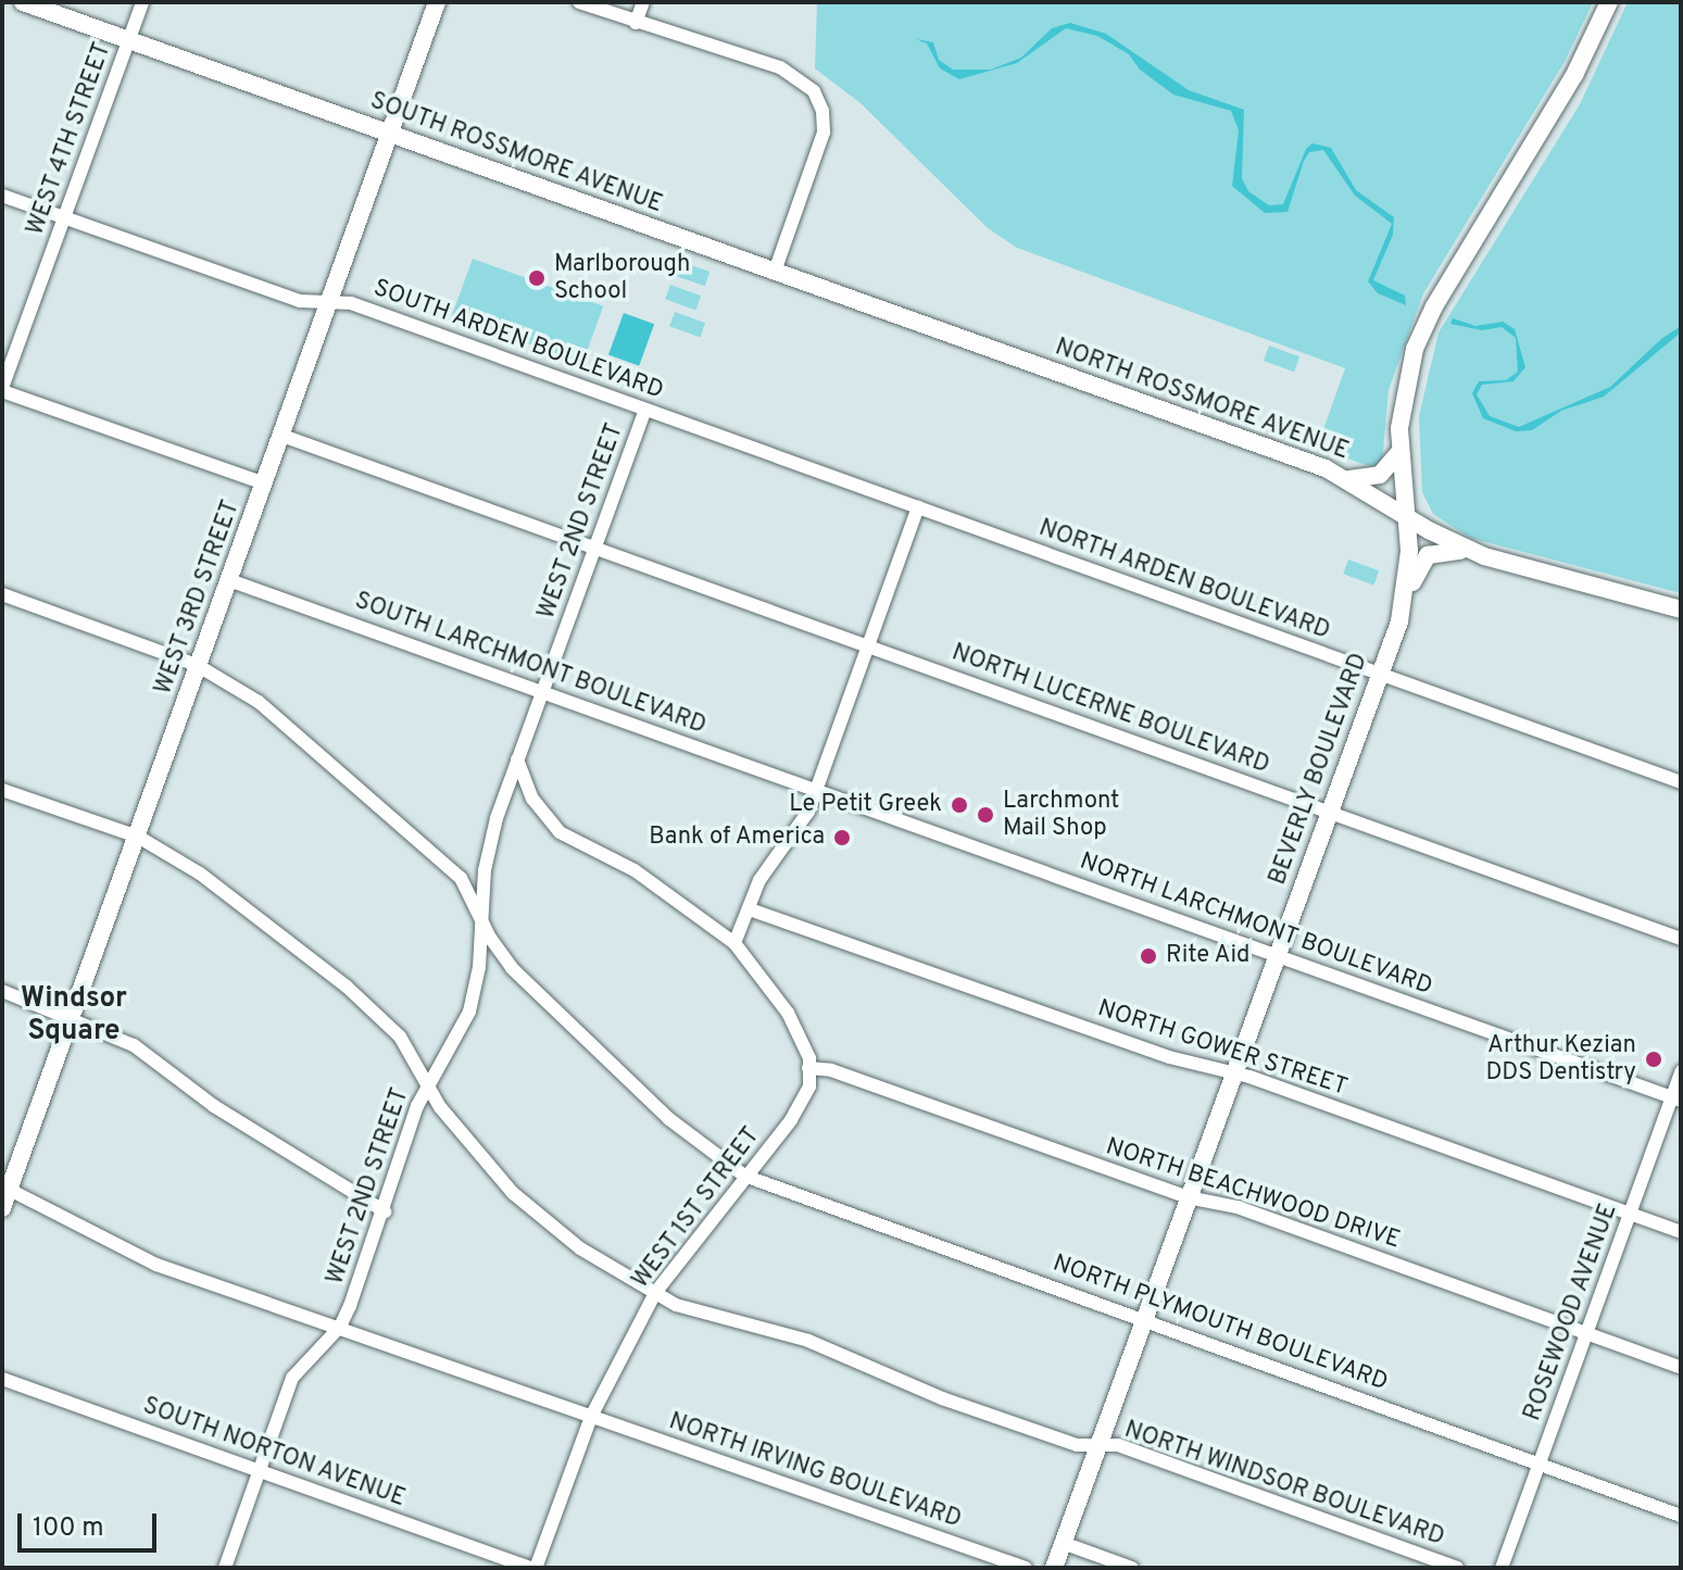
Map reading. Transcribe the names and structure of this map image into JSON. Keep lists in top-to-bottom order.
{
  "streets": {
    "main road": [
      "SOUTH ROSSMORE AVENUE",
      "NORTH ROSSMORE AVENUE",
      "WEST 3RD STREET",
      "BEVERLY BOULEVARD"
    ],
    "street": [
      "WEST 4TH STREET",
      "SOUTH ARDEN BOULEVARD",
      "WEST 2ND STREET",
      "NORTH ARDEN BOULEVARD",
      "SOUTH LARCHMONT BOULEVARD",
      "NORTH LUCERNE BOULEVARD",
      "NORTH LARCHMONT BOULEVARD",
      "NORTH GOWER STREET",
      "NORTH BEACHWOOD DRIVE",
      "WEST 1ST STREET",
      "ROSEWOOD AVENUE",
      "NORTH PLYMOUTH BOULEVARD",
      "SOUTH NORTON AVENUE",
      "NORTH IRVING BOULEVARD",
      "NORTH WINDSOR BOULEVARD"
    ]
  },
  "crossings": [
    ["WEST 4TH STREET", "SOUTH ROSSMORE AVENUE"],
    ["WEST 4TH STREET", "SOUTH ARDEN BOULEVARD"],
    ["SOUTH ROSSMORE AVENUE", "NORTH ROSSMORE AVENUE"],
    ["SOUTH ROSSMORE AVENUE", "WEST 3RD STREET"],
    ["SOUTH ARDEN BOULEVARD", "WEST 2ND STREET"],
    ["SOUTH ARDEN BOULEVARD", "NORTH ARDEN BOULEVARD"],
    ["SOUTH ARDEN BOULEVARD", "WEST 3RD STREET"],
    ["NORTH ROSSMORE AVENUE", "BEVERLY BOULEVARD"],
    ["WEST 2ND STREET", "SOUTH LARCHMONT BOULEVARD"],
    ["WEST 2ND STREET", "NORTH LUCERNE BOULEVARD"],
    ["WEST 2ND STREET", "NORTH PLYMOUTH BOULEVARD"],
    ["WEST 2ND STREET", "SOUTH NORTON AVENUE"],
    ["WEST 2ND STREET", "NORTH IRVING BOULEVARD"],
    ["WEST 2ND STREET", "NORTH WINDSOR BOULEVARD"],
    ["NORTH ARDEN BOULEVARD", "BEVERLY BOULEVARD"],
    ["WEST 3RD STREET", "SOUTH LARCHMONT BOULEVARD"],
    ["WEST 3RD STREET", "NORTH LUCERNE BOULEVARD"],
    ["WEST 3RD STREET", "NORTH PLYMOUTH BOULEVARD"],
    ["WEST 3RD STREET", "NORTH IRVING BOULEVARD"],
    ["WEST 3RD STREET", "NORTH WINDSOR BOULEVARD"],
    ["SOUTH LARCHMONT BOULEVARD", "NORTH LARCHMONT BOULEVARD"],
    ["NORTH LUCERNE BOULEVARD", "BEVERLY BOULEVARD"],
    ["BEVERLY BOULEVARD", "NORTH LARCHMONT BOULEVARD"],
    ["BEVERLY BOULEVARD", "NORTH GOWER STREET"],
    ["BEVERLY BOULEVARD", "NORTH BEACHWOOD DRIVE"],
    ["BEVERLY BOULEVARD", "NORTH PLYMOUTH BOULEVARD"],
    ["BEVERLY BOULEVARD", "NORTH WINDSOR BOULEVARD"],
    ["NORTH LARCHMONT BOULEVARD", "ROSEWOOD AVENUE"],
    ["NORTH GOWER STREET", "ROSEWOOD AVENUE"],
    ["NORTH BEACHWOOD DRIVE", "WEST 1ST STREET"],
    ["NORTH BEACHWOOD DRIVE", "ROSEWOOD AVENUE"],
    ["WEST 1ST STREET", "NORTH PLYMOUTH BOULEVARD"],
    ["WEST 1ST STREET", "SOUTH NORTON AVENUE"],
    ["WEST 1ST STREET", "NORTH IRVING BOULEVARD"],
    ["WEST 1ST STREET", "NORTH WINDSOR BOULEVARD"],
    ["ROSEWOOD AVENUE", "NORTH PLYMOUTH BOULEVARD"]
  ],
  "districts": ["Windsor Square"],
  "places": [
    "Marlborough School",
    "Le Petit Greek",
    "Larchmont Mail Shop",
    "Bank of America",
    "Rite Aid",
    "Arthur Kezian DDS Dentistry"
  ],
  "scale_bar": "100 m"
}
